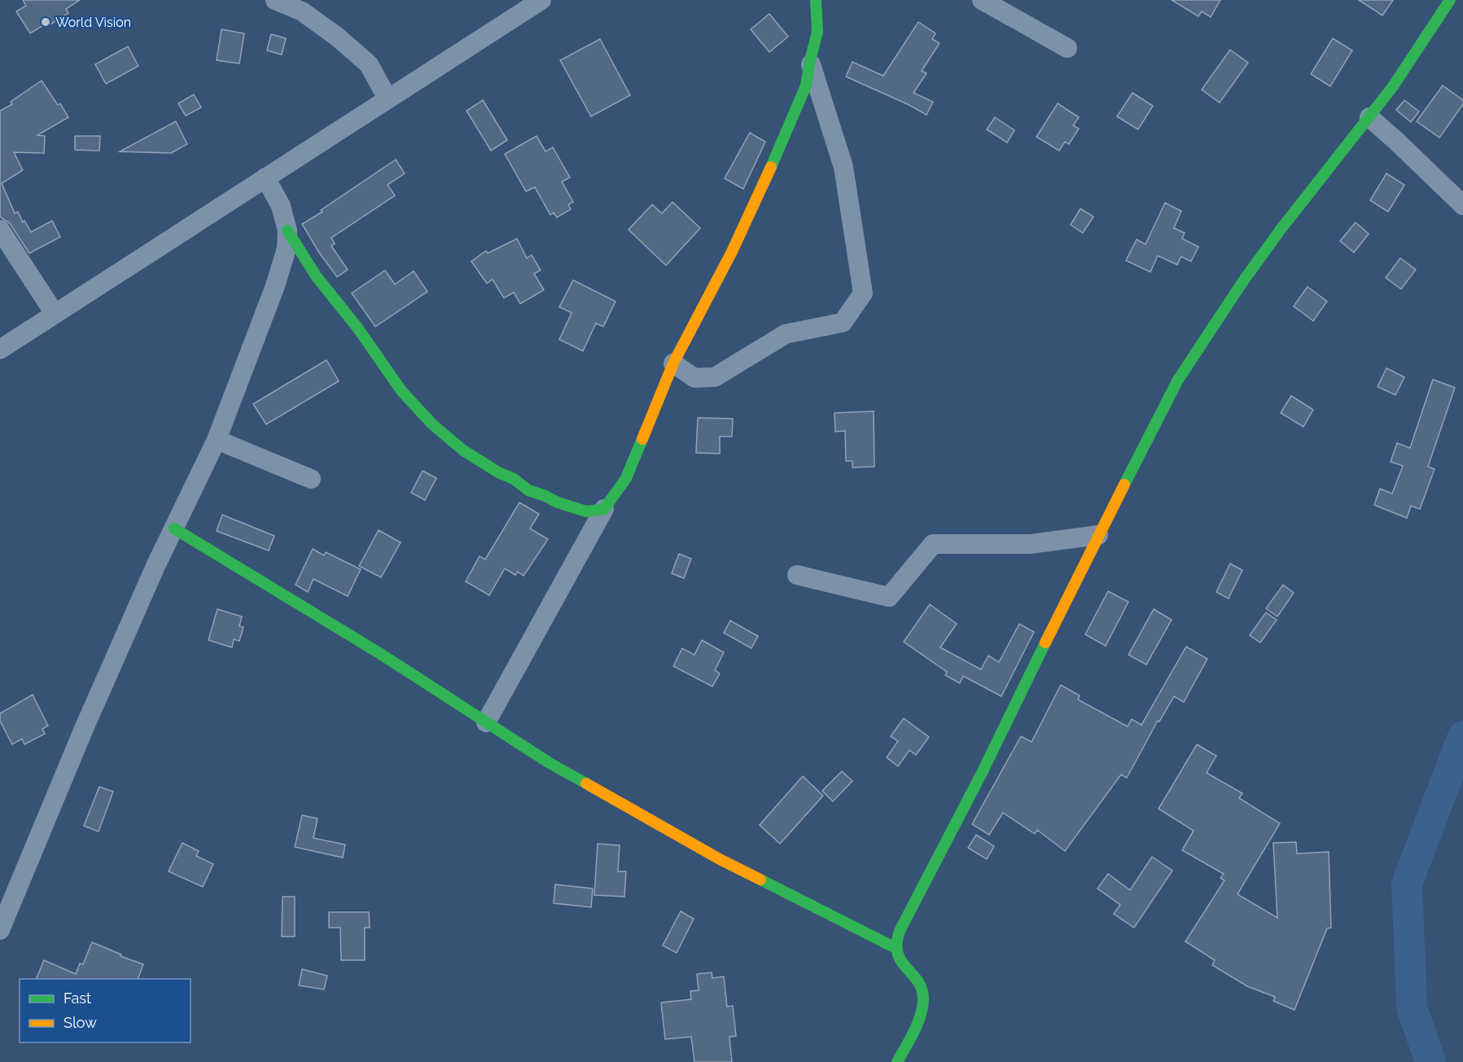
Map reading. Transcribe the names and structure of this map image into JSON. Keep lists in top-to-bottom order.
{
  "places": ["World Vision"],
  "legend": ["Fast", "Slow"]
}
